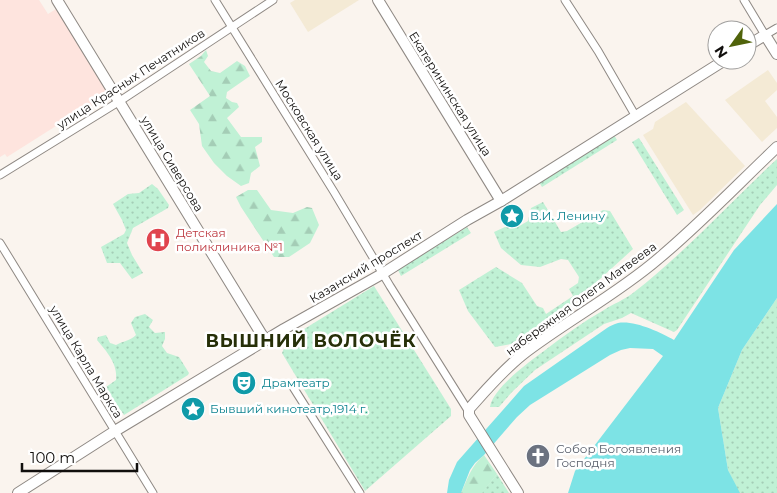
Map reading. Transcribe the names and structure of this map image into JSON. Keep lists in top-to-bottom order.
{
  "streets": {
    "street": [
      "улица Красных Печатников",
      "Екатерининская улица",
      "Московская улица",
      "улица Сиверсова",
      "Казанский проспект",
      "набережная Олега Матвеева",
      "улица Карла Маркса"
    ]
  },
  "crossings": [
    ["улица Красных Печатников", "Московская улица"],
    ["улица Красных Печатников", "улица Сиверсова"],
    ["Екатерининская улица", "Казанский проспект"],
    ["Московская улица", "Казанский проспект"],
    ["Московская улица", "набережная Олега Матвеева"],
    ["улица Сиверсова", "Казанский проспект"],
    ["Казанский проспект", "улица Карла Маркса"]
  ],
  "districts": ["ВЫШНИЙ ВОЛОЧЁК"],
  "places": {
    "place": ["В.И. Ленину", "Бывший кинотеатр,1914 г."],
    "hospital": ["Детская поликлиника №1"],
    "theatre": ["Драмтеатр"],
    "church": ["Собор Богоявления Господня"]
  },
  "scale_bar": "100 m",
  "north": "bottom left"
}
